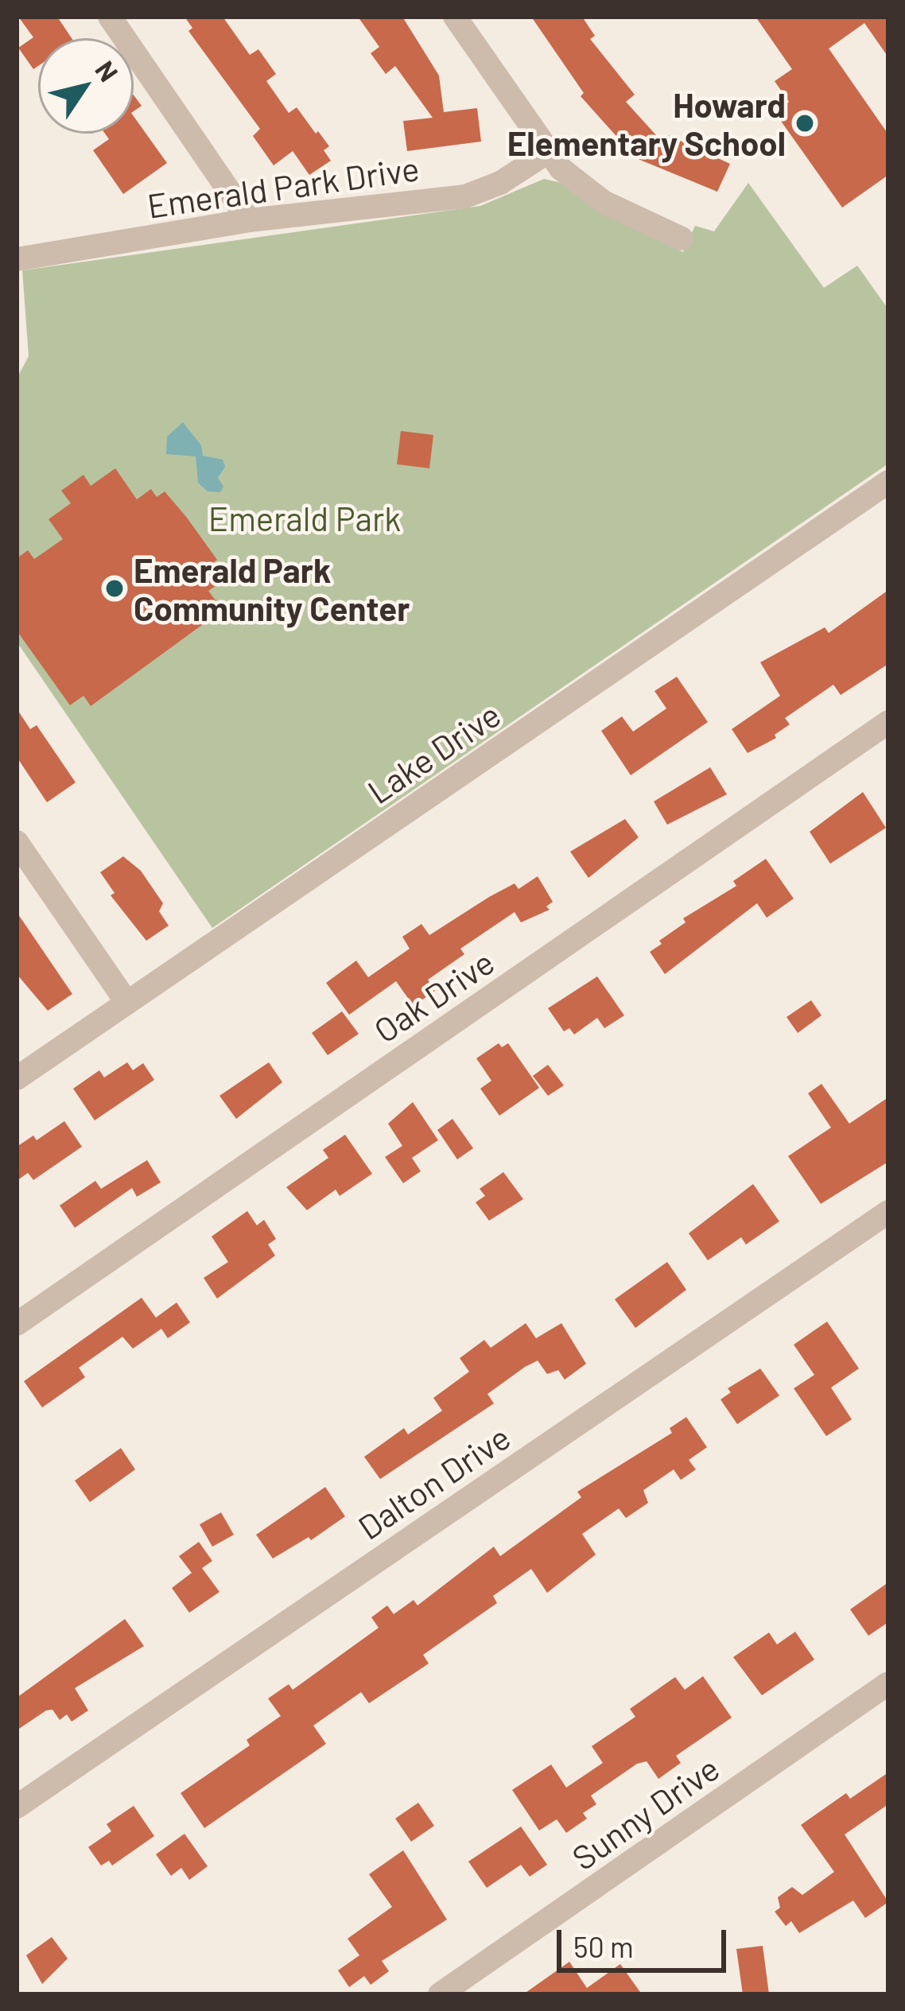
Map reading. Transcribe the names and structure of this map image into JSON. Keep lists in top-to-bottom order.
{
  "streets": {
    "street": [
      "Emerald Park Drive",
      "Lake Drive",
      "Oak Drive",
      "Dalton Drive",
      "Sunny Drive"
    ]
  },
  "parks": ["Emerald Park"],
  "places": ["Howard Elementary School", "Emerald Park Community Center"],
  "scale_bar": "50 m",
  "north": "top right"
}
